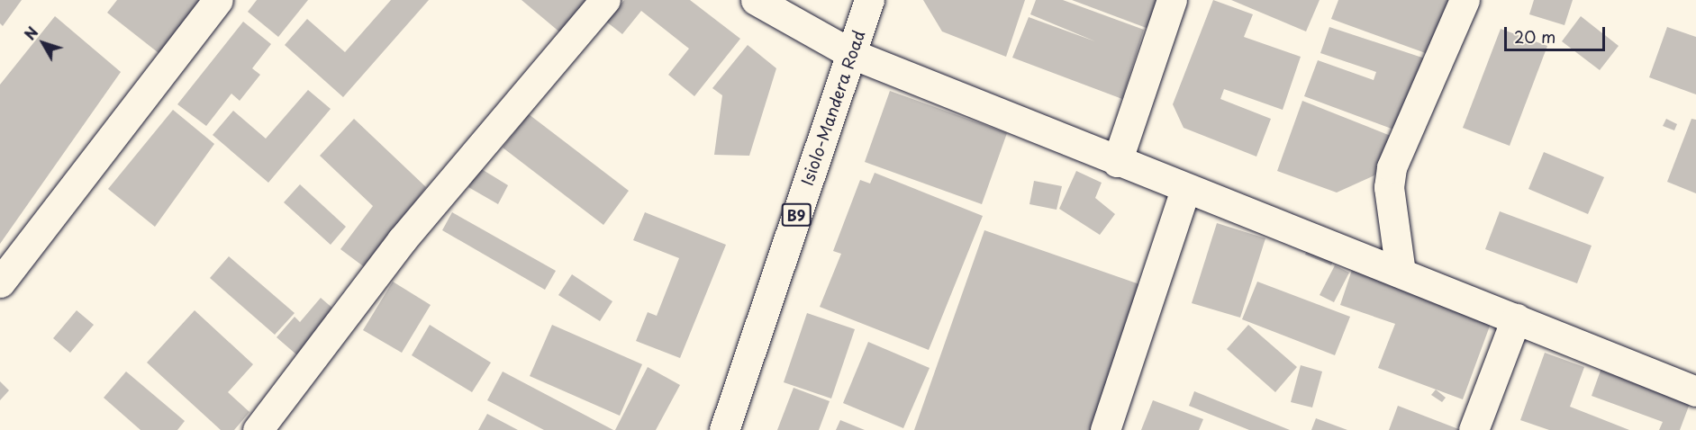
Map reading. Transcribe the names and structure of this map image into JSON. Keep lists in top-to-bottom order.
{
  "streets": {
    "main road": ["Isiolo-Mandera Road", "B9"]
  },
  "scale_bar": "20 m",
  "north": "top left"
}
